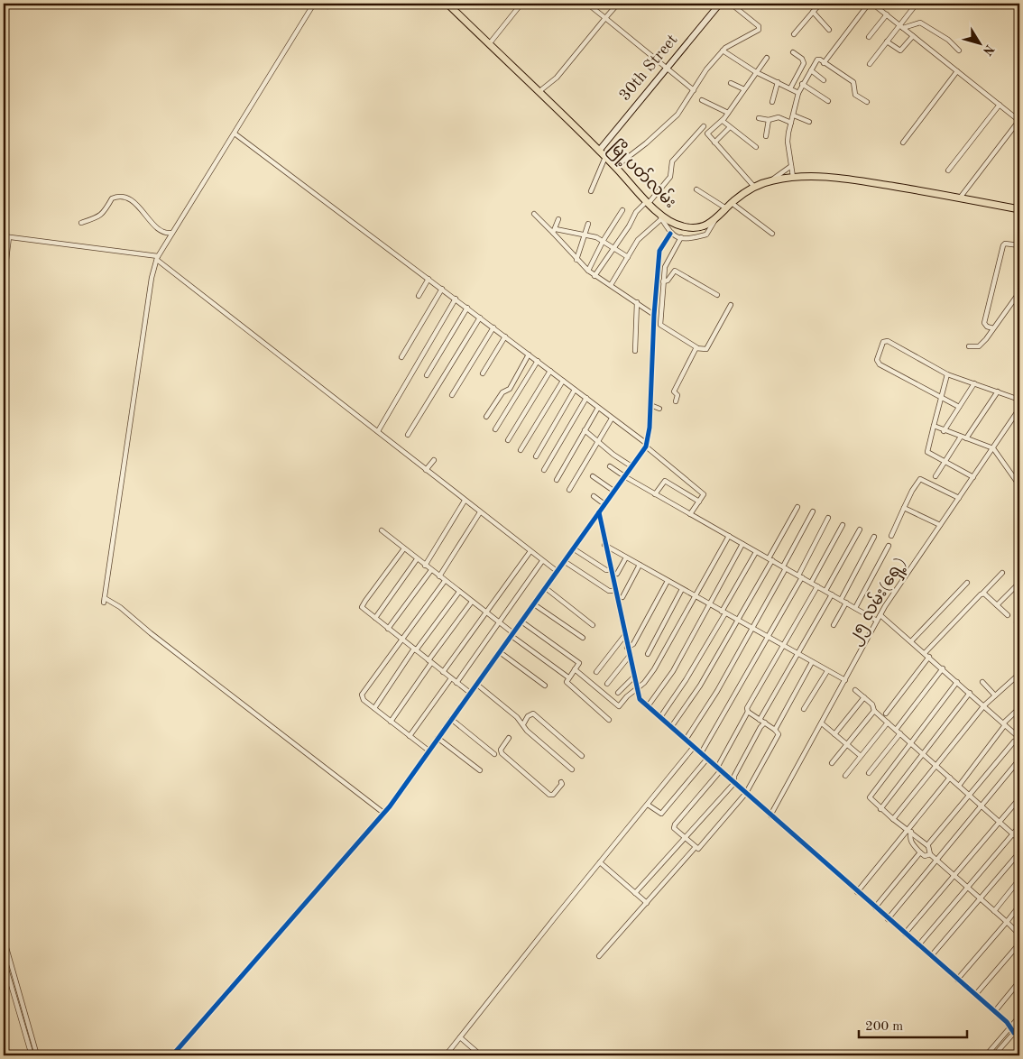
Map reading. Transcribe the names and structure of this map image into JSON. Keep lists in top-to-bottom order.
{
  "streets": {
    "main road": ["30th Street", "မြို့ပတ်လမ်း"],
    "street": ["၂၅ လမ်း(ရှေ့)"]
  },
  "crossings": [
    ["30th Street", "မြို့ပတ်လမ်း"]
  ],
  "scale_bar": "200 m",
  "north": "bottom right"
}
